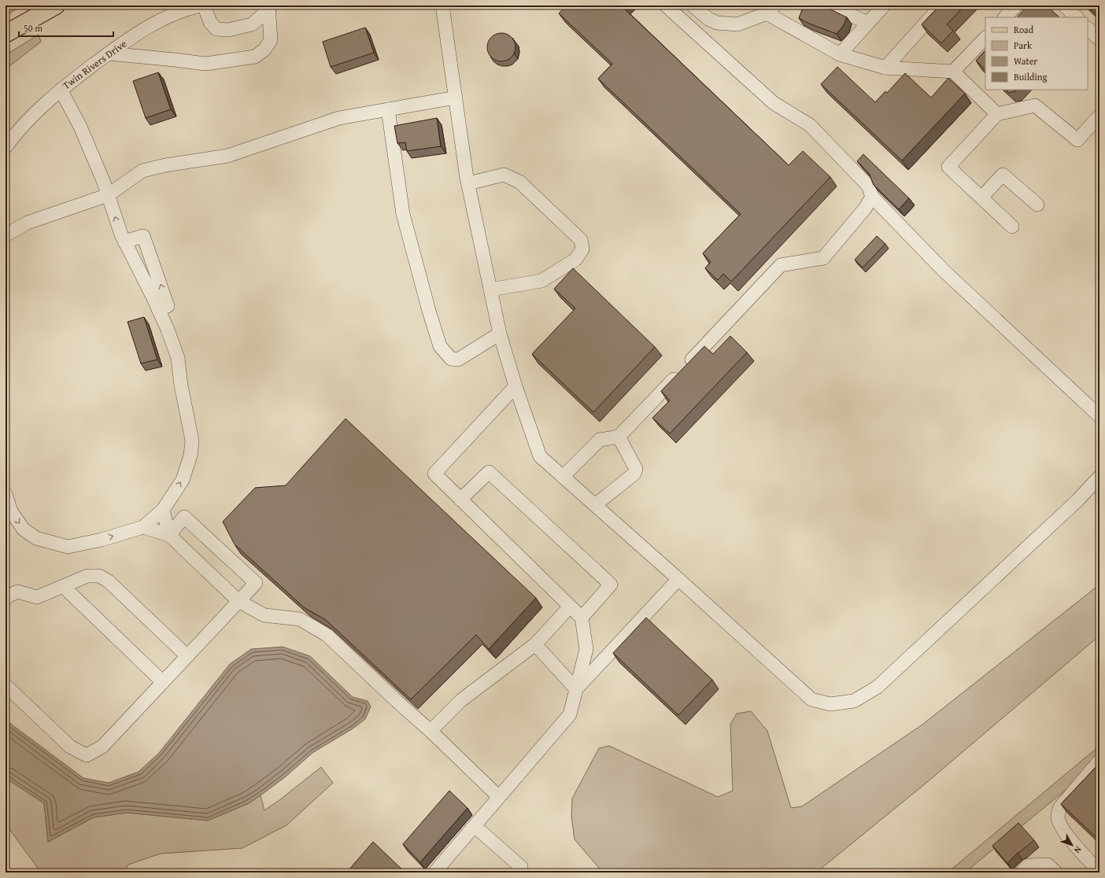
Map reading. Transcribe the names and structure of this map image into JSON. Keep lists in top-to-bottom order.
{
  "streets": {
    "street": ["Twin Rivers Drive"]
  },
  "legend": [
    "Road",
    "Park",
    "Water",
    "Building"
  ],
  "scale_bar": "50 m",
  "north": "bottom right"
}
